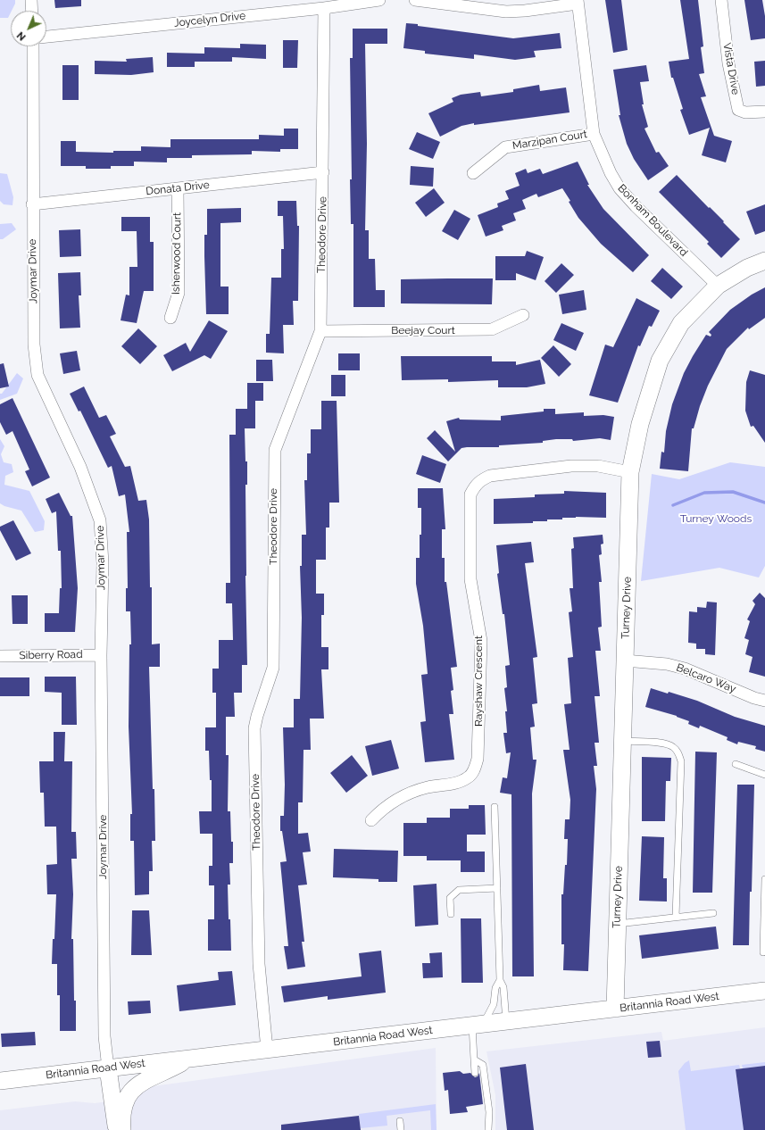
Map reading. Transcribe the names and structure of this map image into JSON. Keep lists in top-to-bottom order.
{
  "streets": {
    "main road": ["Turney Drive", "Britannia Road West"],
    "street": [
      "Joycelyn Drive",
      "Vista Drive",
      "Marzipan Court",
      "Donata Drive",
      "Bonham Boulevard",
      "Theodore Drive",
      "Isherwood Court",
      "Joymar Drive",
      "Beejay Court",
      "Siberry Road",
      "Belcaro Way",
      "Rayshaw Crescent"
    ]
  },
  "crossings": [
    ["Joycelyn Drive", "Theodore Drive"],
    ["Marzipan Court", "Bonham Boulevard"],
    ["Donata Drive", "Theodore Drive"],
    ["Donata Drive", "Isherwood Court"],
    ["Donata Drive", "Joymar Drive"],
    ["Bonham Boulevard", "Turney Drive"],
    ["Theodore Drive", "Beejay Court"],
    ["Theodore Drive", "Britannia Road West"],
    ["Joymar Drive", "Siberry Road"],
    ["Joymar Drive", "Britannia Road West"],
    ["Turney Drive", "Belcaro Way"],
    ["Turney Drive", "Rayshaw Crescent"],
    ["Turney Drive", "Britannia Road West"]
  ],
  "parks": ["Turney Woods"],
  "north": "bottom left"
}
